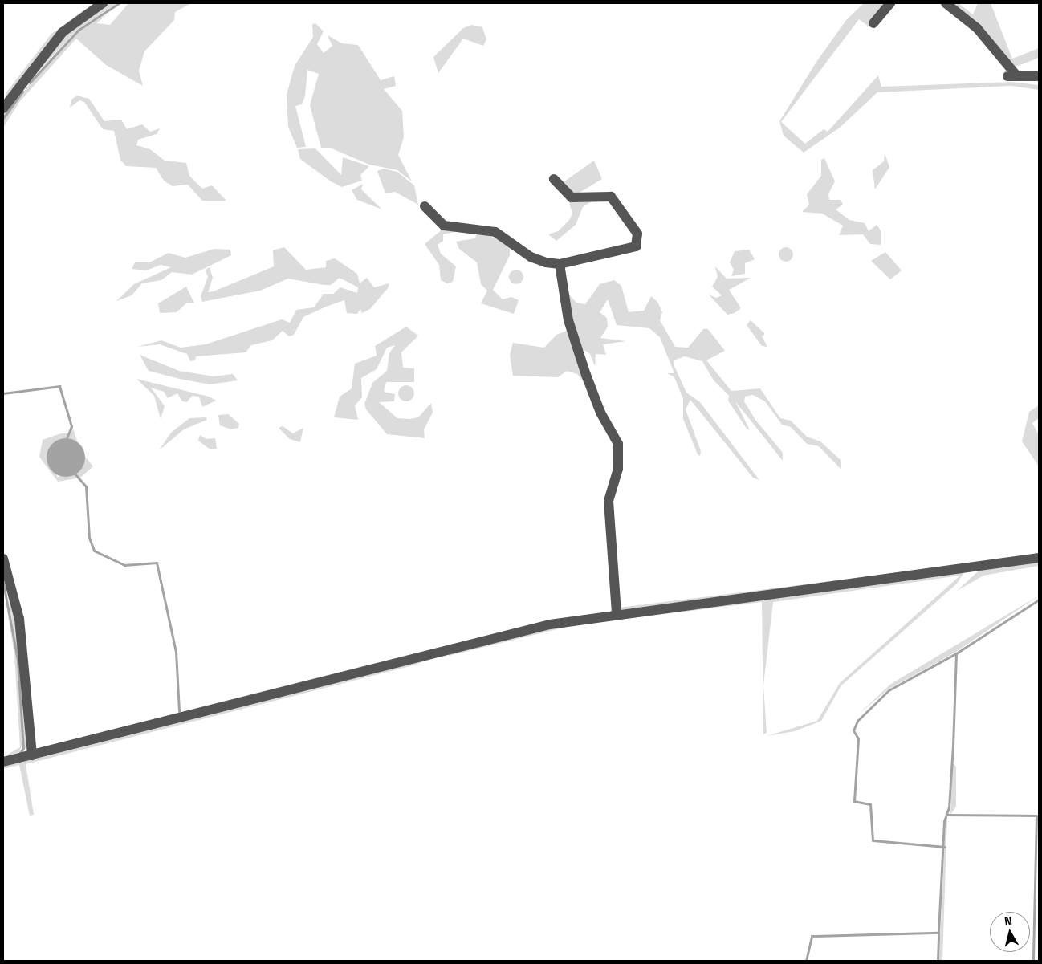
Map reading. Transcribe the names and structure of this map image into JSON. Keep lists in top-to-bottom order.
{
  "north": "top"
}
